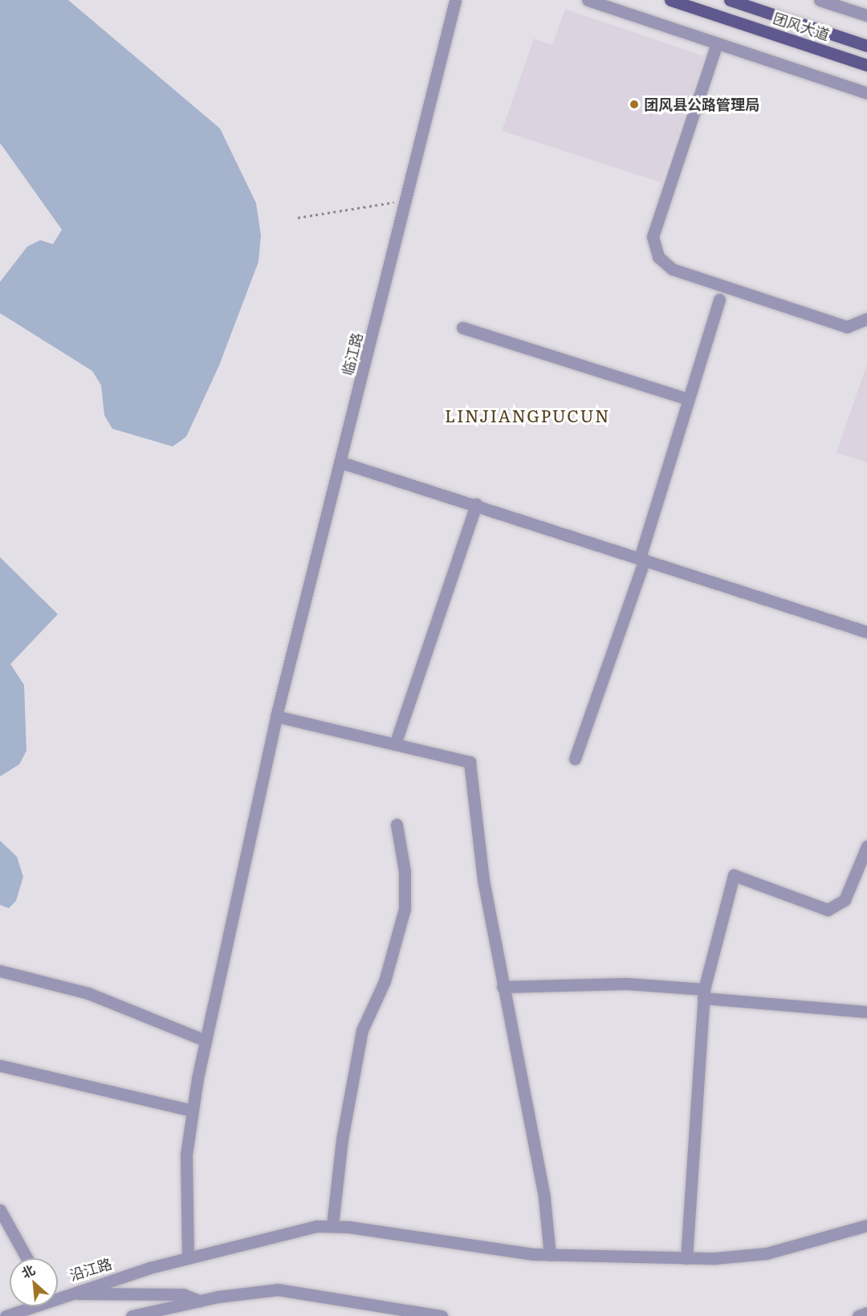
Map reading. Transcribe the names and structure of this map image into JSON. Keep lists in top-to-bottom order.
{
  "streets": {
    "main road": ["团风大道"],
    "street": ["临江路", "沿江路"]
  },
  "crossings": [
    ["临江路", "沿江路"]
  ],
  "districts": ["LINJIANGPUCUN"],
  "places": ["团风县公路管理局"],
  "north": "top left"
}
